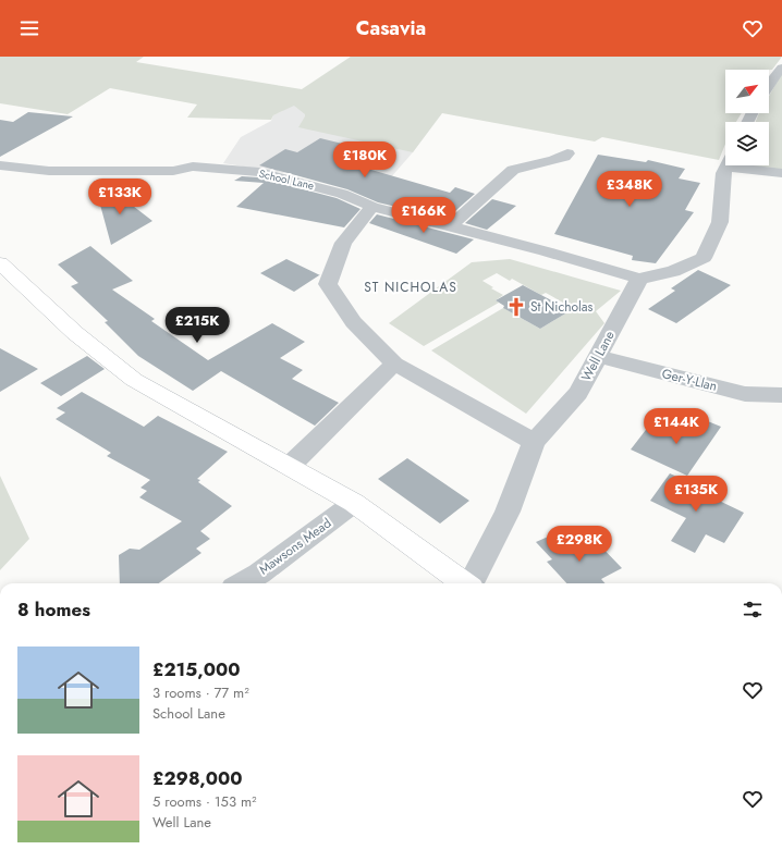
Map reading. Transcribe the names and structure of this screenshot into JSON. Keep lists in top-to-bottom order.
{
  "streets": {
    "street": [
      "School Lane",
      "Well Lane",
      "Ger-Y-Llan",
      "Mawsons Mead"
    ]
  },
  "crossings": [
    ["School Lane", "Well Lane"],
    ["Well Lane", "Ger-Y-Llan"]
  ],
  "districts": ["ST NICHOLAS"],
  "places": {
    "church": ["St Nicholas"]
  },
  "north": "top right",
  "page": {
    "header": "Casavia",
    "price": [
      "£180K",
      "£348K",
      "£133K",
      "£166K",
      "£215K",
      "£144K",
      "£135K",
      "£298K"
    ],
    "heading": "8 homes",
    "list": [
      {
        "name": "£215,000",
        "note": "3 rooms · 77 m² · School Lane"
      },
      {
        "name": "£298,000",
        "note": "5 rooms · 153 m² · Well Lane"
      }
    ]
  }
}
